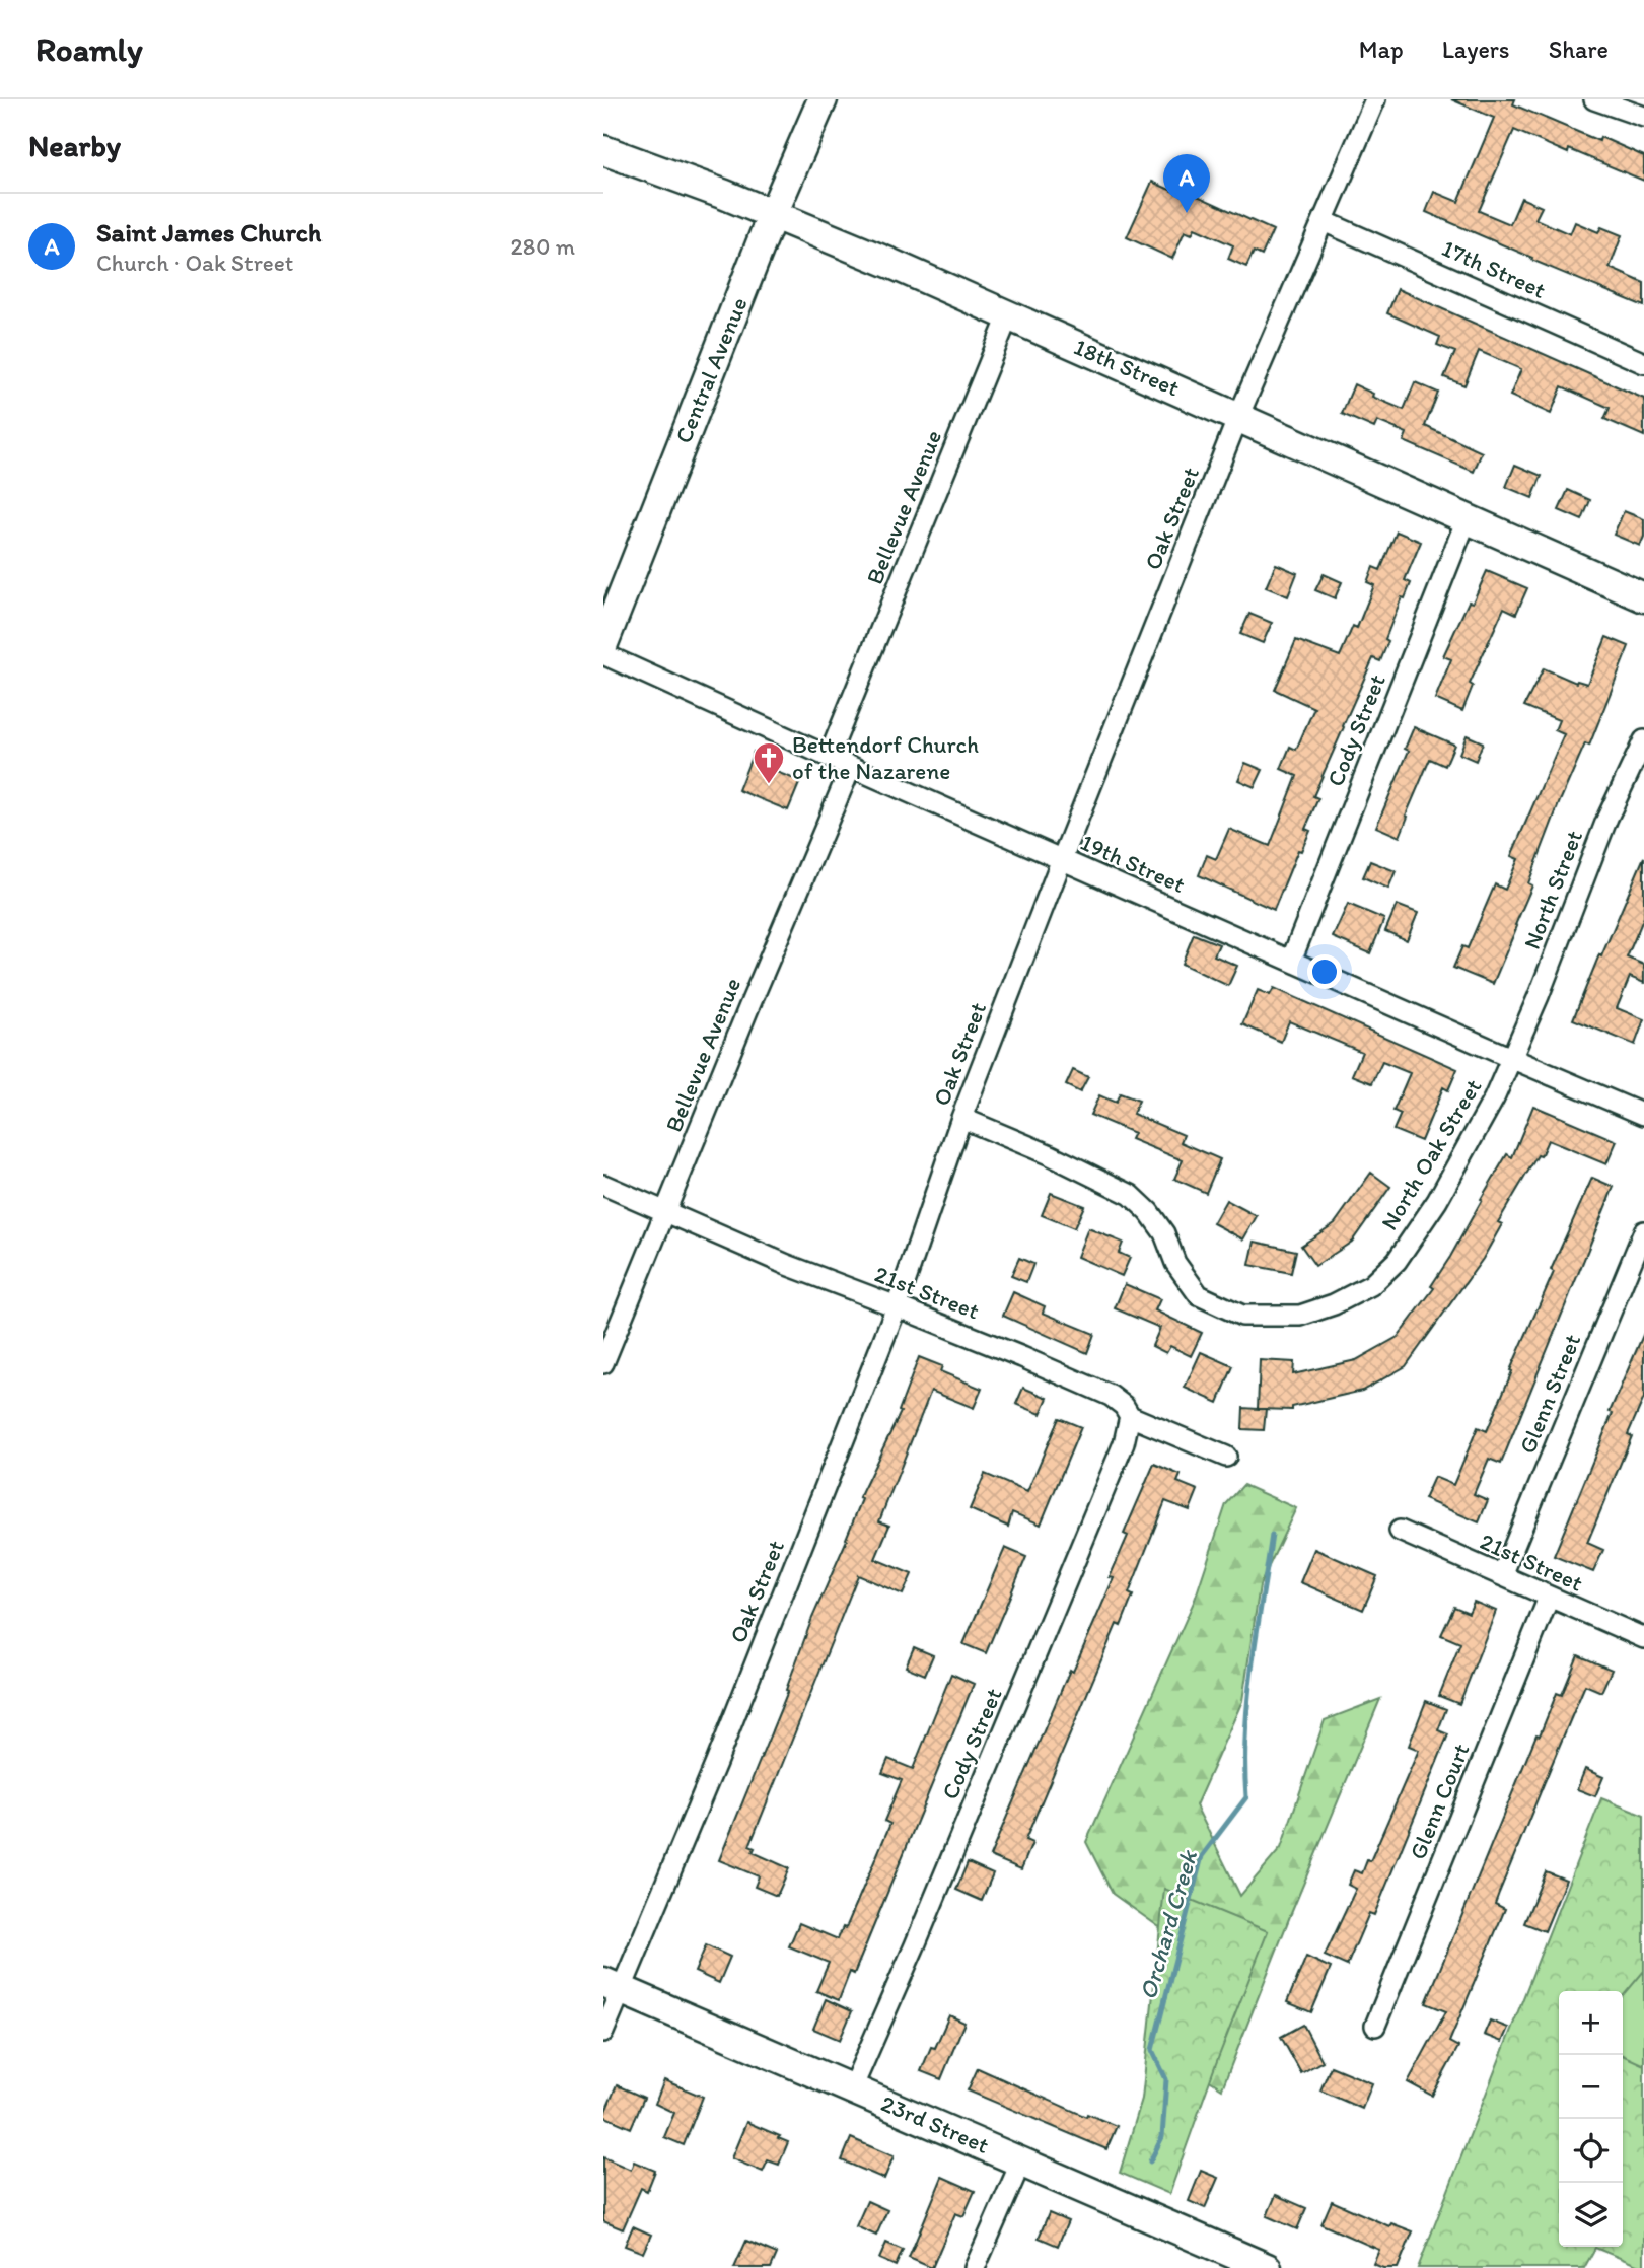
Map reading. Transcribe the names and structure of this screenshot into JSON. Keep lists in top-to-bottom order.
{
  "streets": {
    "street": [
      "17th Street",
      "18th Street",
      "Central Avenue",
      "Bellevue Avenue",
      "Oak Street",
      "Cody Street",
      "19th Street",
      "North Street",
      "North Oak Street",
      "21st Street",
      "Glenn Street",
      "Glenn Court",
      "23rd Street"
    ]
  },
  "crossings": [
    ["17th Street", "Oak Street"],
    ["18th Street", "Central Avenue"],
    ["18th Street", "Bellevue Avenue"],
    ["18th Street", "Oak Street"],
    ["18th Street", "Cody Street"],
    ["Bellevue Avenue", "19th Street"],
    ["Bellevue Avenue", "21st Street"],
    ["Oak Street", "19th Street"],
    ["Oak Street", "North Oak Street"],
    ["Oak Street", "21st Street"],
    ["Oak Street", "23rd Street"],
    ["Cody Street", "19th Street"],
    ["Cody Street", "21st Street"],
    ["Cody Street", "23rd Street"],
    ["19th Street", "North Street"],
    ["19th Street", "North Oak Street"],
    ["North Street", "North Oak Street"],
    ["21st Street", "Glenn Street"],
    ["21st Street", "Glenn Court"]
  ],
  "water": ["Orchard Creek"],
  "places": {
    "church": ["Bettendorf Church of the Nazarene"]
  },
  "page": {
    "header": "Roamly",
    "nav": ["Map", "Layers", "Share"],
    "heading": "Nearby",
    "pins": "A",
    "list": [
      {
        "mark": "A",
        "name": "Saint James Church",
        "note": "Church · Oak Street",
        "value": "280 m"
      }
    ],
    "map_buttons": ["+", "−"]
  }
}
